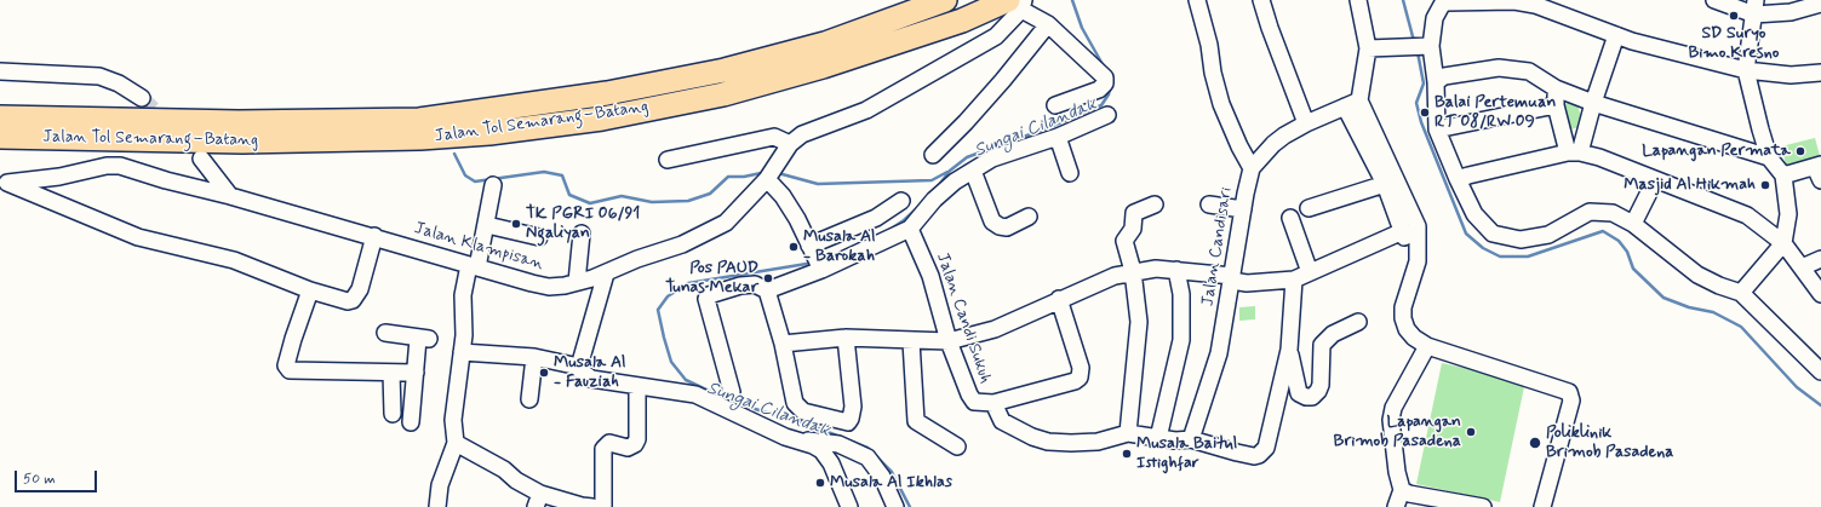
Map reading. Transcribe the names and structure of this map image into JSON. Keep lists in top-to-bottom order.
{
  "streets": {
    "highway": ["Jalan Tol Semarang–Batang"],
    "street": ["Jalan Klampisan", "Jalan Candisari", "Jalan Candi Sukuh"]
  },
  "crossings": [
    ["Jalan Tol Semarang–Batang", "Jalan Klampisan"]
  ],
  "water": ["Sungai Cilandak"],
  "places": [
    "SD Suryo Bimo Kresno",
    "Balai Pertemuan RT 08/RW 09",
    "Lapangan Permata",
    "Masjid Al Hikmah",
    "TK PGRI 06/91 Ngaliyan",
    "Musala Al - Barokah",
    "Pos PAUD Tunas Mekar",
    "Musala Al - Fauziah",
    "Lapangan Brimob Pasadena",
    "Poliklinik Brimob Pasadena",
    "Musala Baitul Istighfar",
    "Musala Al Ikhlas"
  ],
  "scale_bar": "50 m"
}
